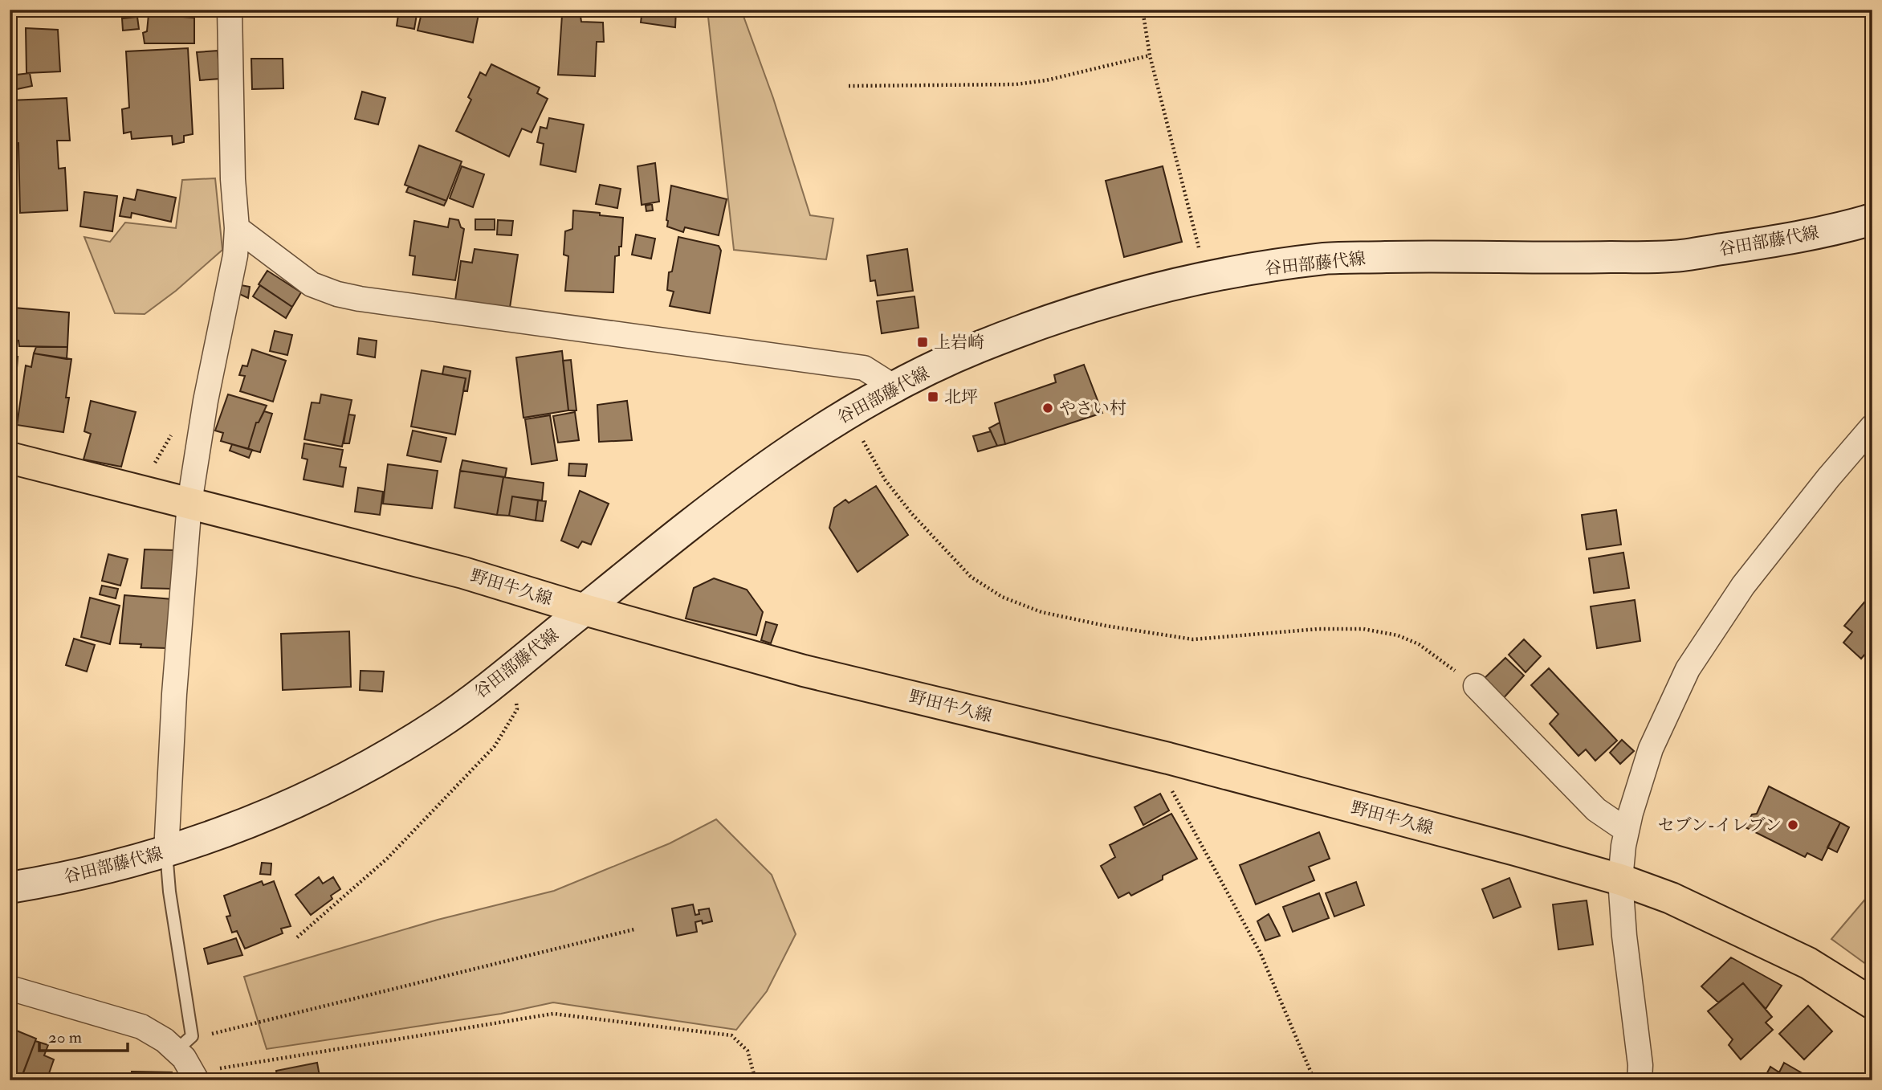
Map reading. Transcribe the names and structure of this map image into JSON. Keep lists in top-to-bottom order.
{
  "streets": {
    "main road": ["谷田部藤代線", "野田牛久線"]
  },
  "crossings": [
    ["谷田部藤代線", "野田牛久線"]
  ],
  "places": {
    "transit": ["上岩崎", "北坪"],
    "other": ["やさい村", "セブン-イレブン"]
  },
  "scale_bar": "20 m"
}
